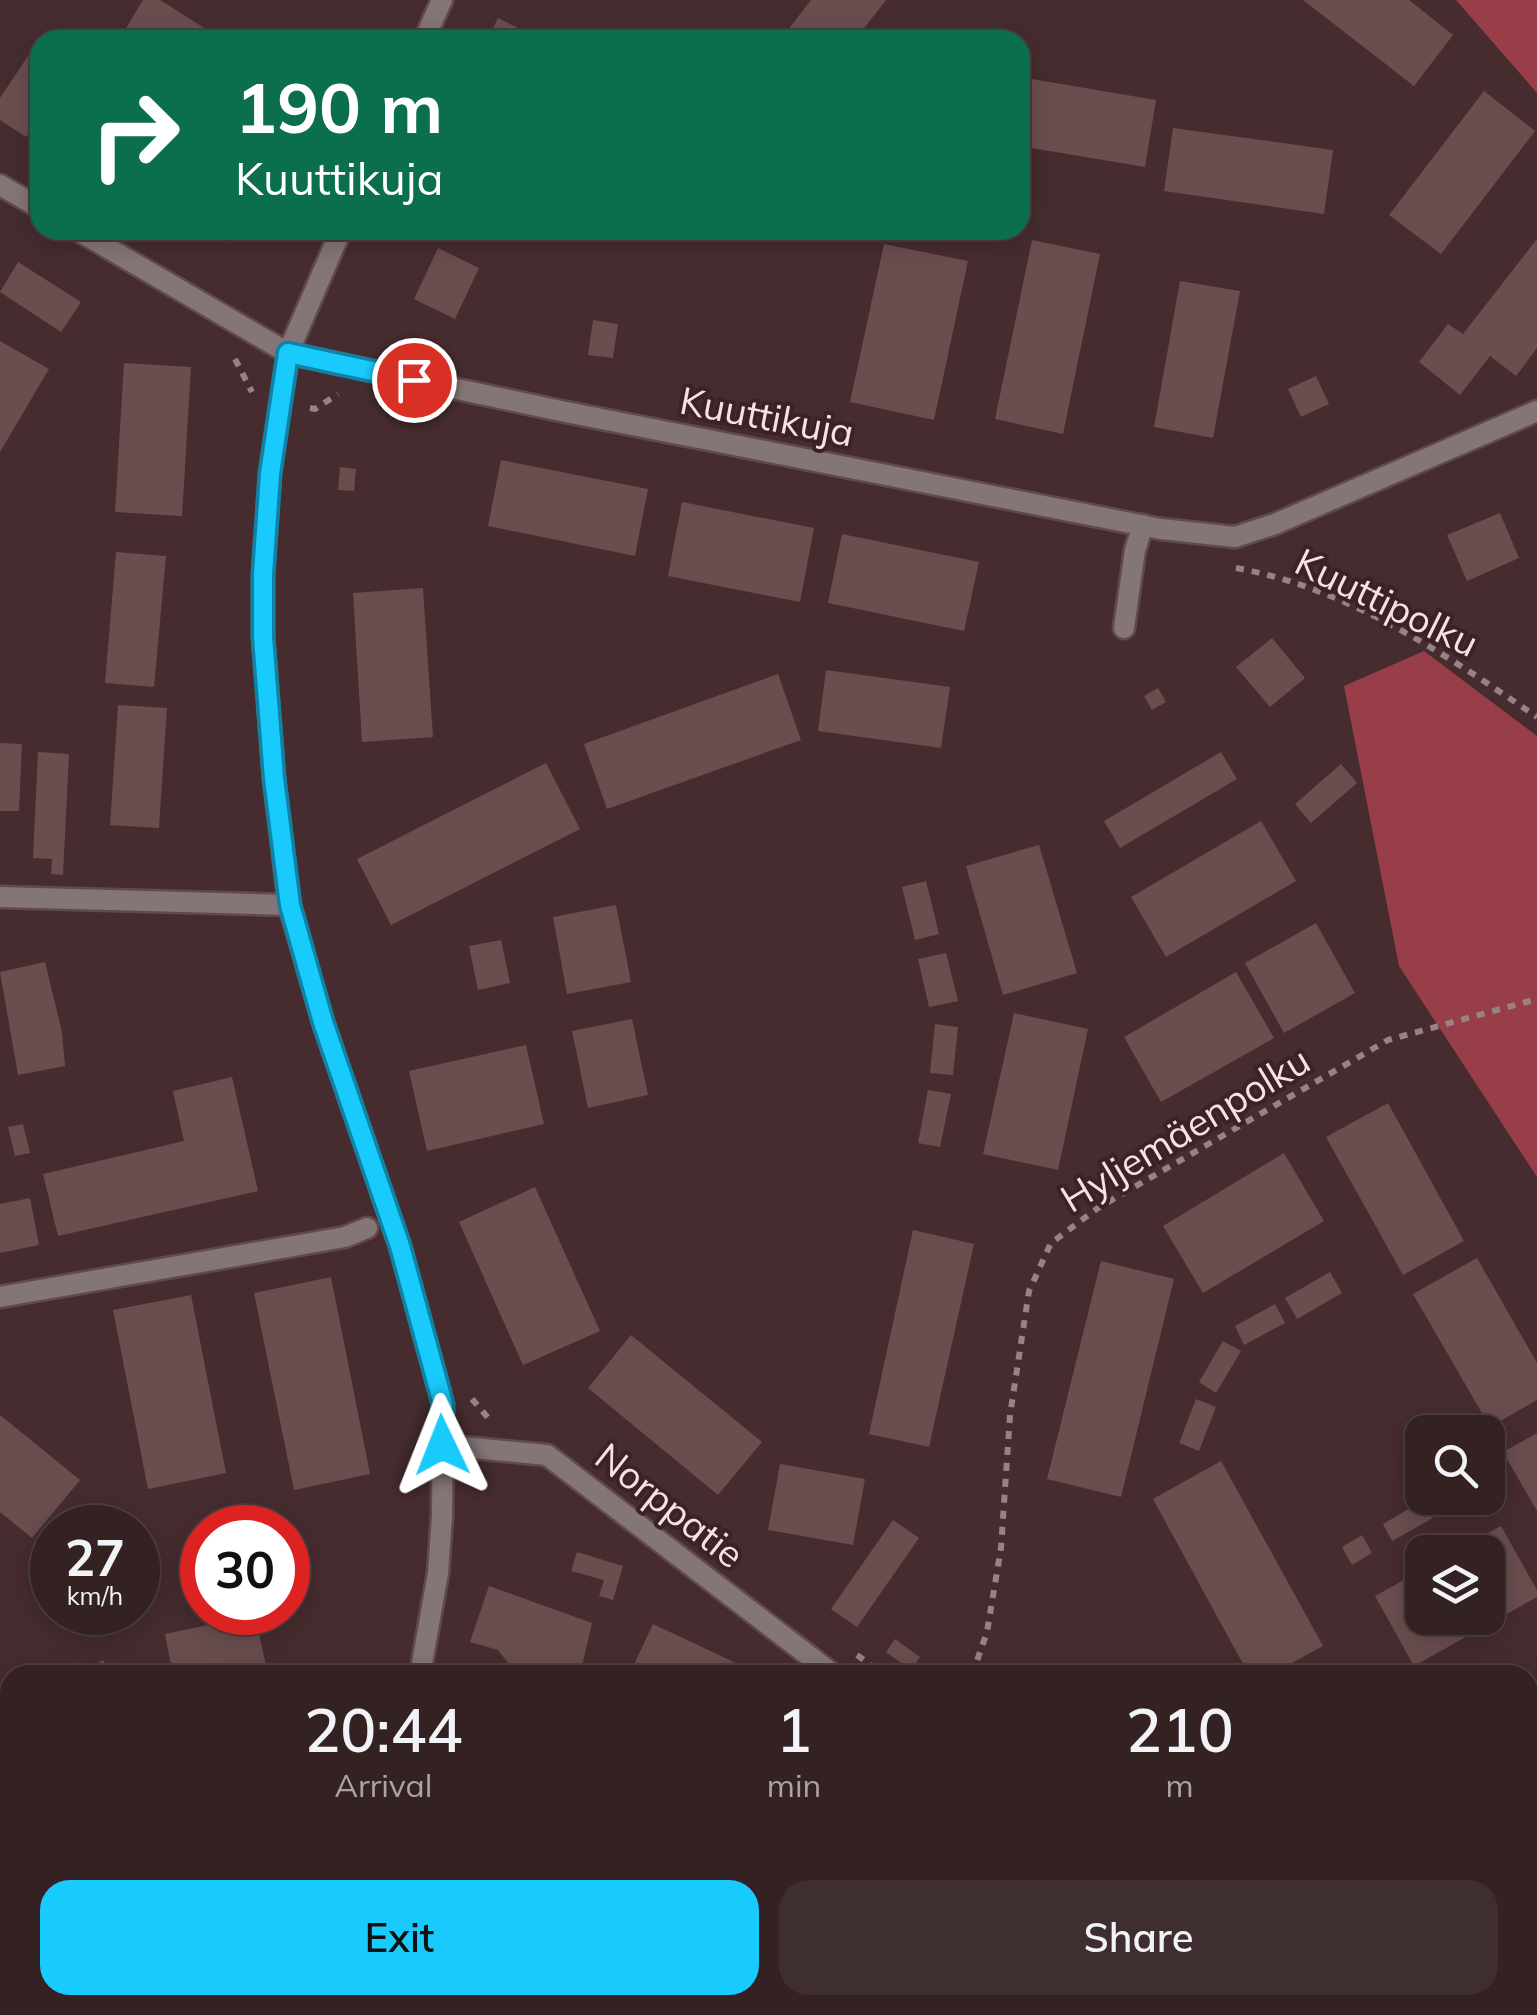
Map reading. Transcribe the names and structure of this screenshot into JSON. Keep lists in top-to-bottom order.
{
  "streets": {
    "street": ["Kuuttikuja", "Norppatie"],
    "path": ["Kuuttipolku", "Hyljemäenpolku"]
  },
  "page": {
    "turn": ["190 m", "Kuuttikuja"],
    "speed": "27 km/h",
    "limit": "30",
    "eta": [
      "20:44",
      "Arrival",
      "1",
      "min",
      "210",
      "m"
    ],
    "buttons": ["Exit", "Share"]
  }
}
